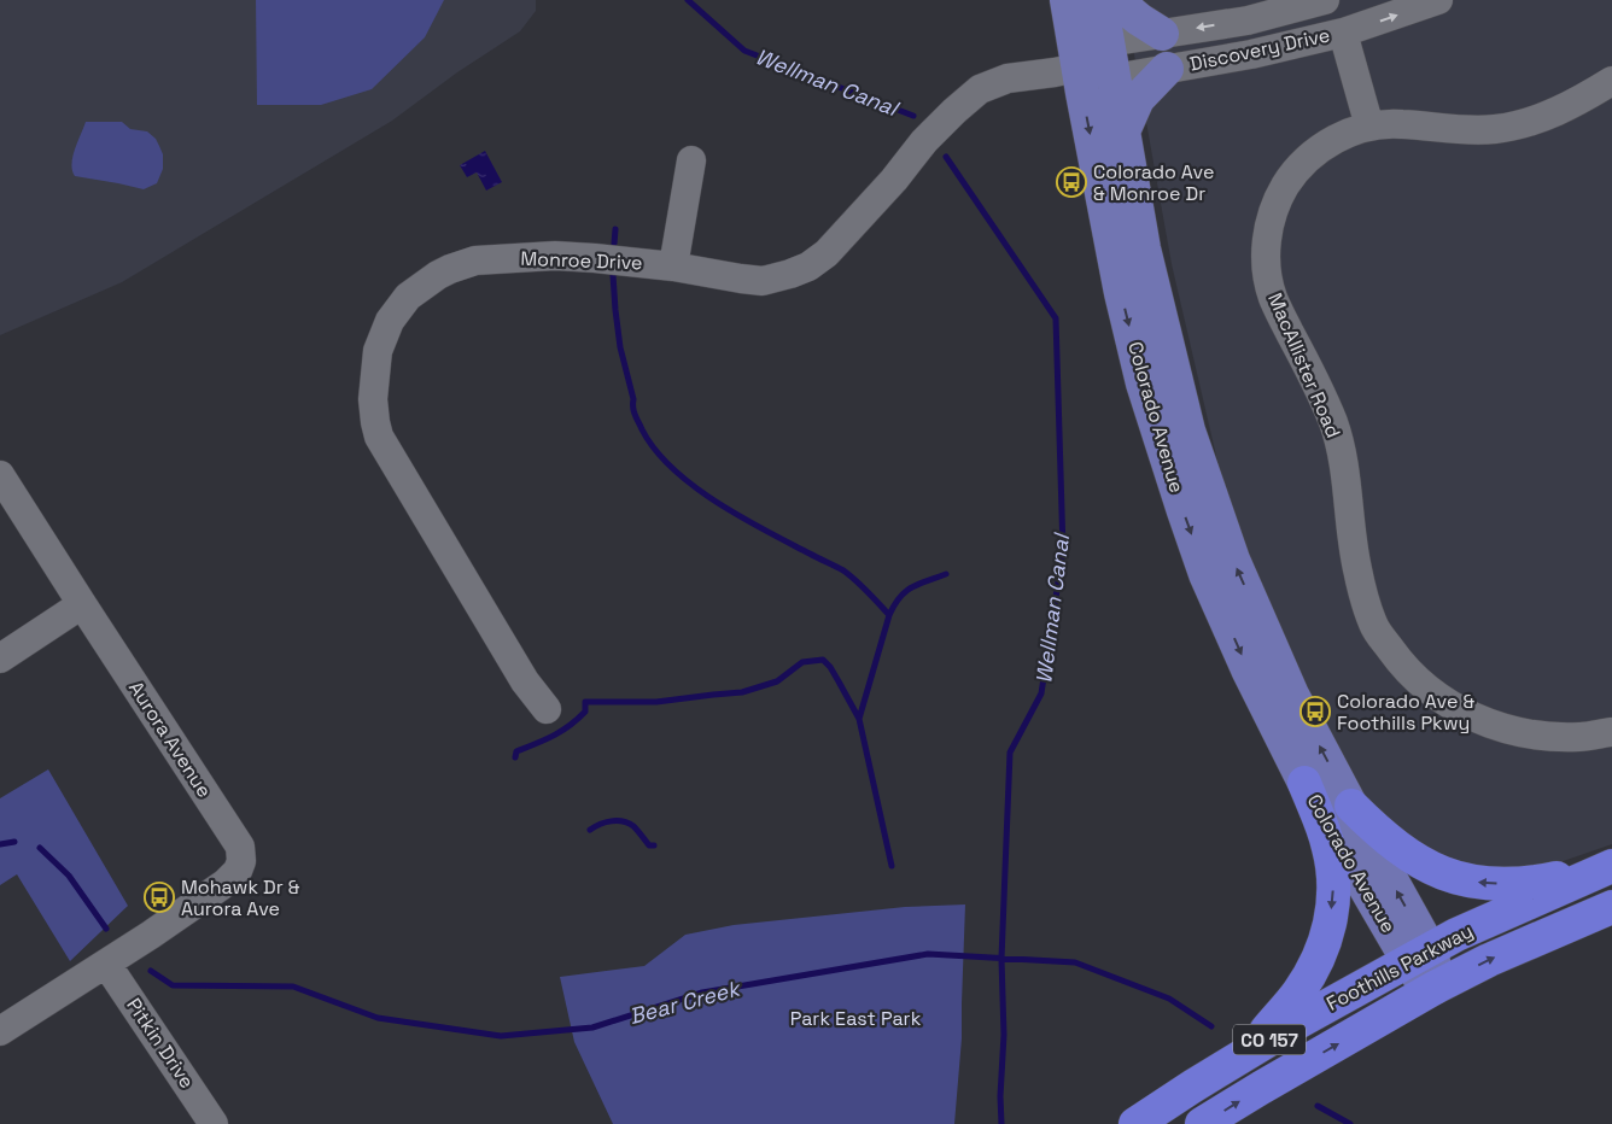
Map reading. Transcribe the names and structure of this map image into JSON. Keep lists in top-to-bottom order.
{
  "streets": {
    "highway": ["Foothills Parkway", "CO 157"],
    "main road": ["Colorado Avenue"],
    "street": [
      "Discovery Drive",
      "Monroe Drive",
      "MacAllister Road",
      "Aurora Avenue",
      "Pitkin Drive"
    ]
  },
  "crossings": [
    ["Discovery Drive", "Monroe Drive"],
    ["Discovery Drive", "Colorado Avenue"],
    ["Monroe Drive", "Colorado Avenue"],
    ["Colorado Avenue", "Foothills Parkway"],
    ["Aurora Avenue", "Pitkin Drive"]
  ],
  "water": ["Wellman Canal", "Bear Creek"],
  "parks": ["Park East Park"],
  "places": {
    "bus stop": ["Colorado Ave & Monroe Dr", "Colorado Ave & Foothills Pkwy", "Mohawk Dr & Aurora Ave"]
  }
}
